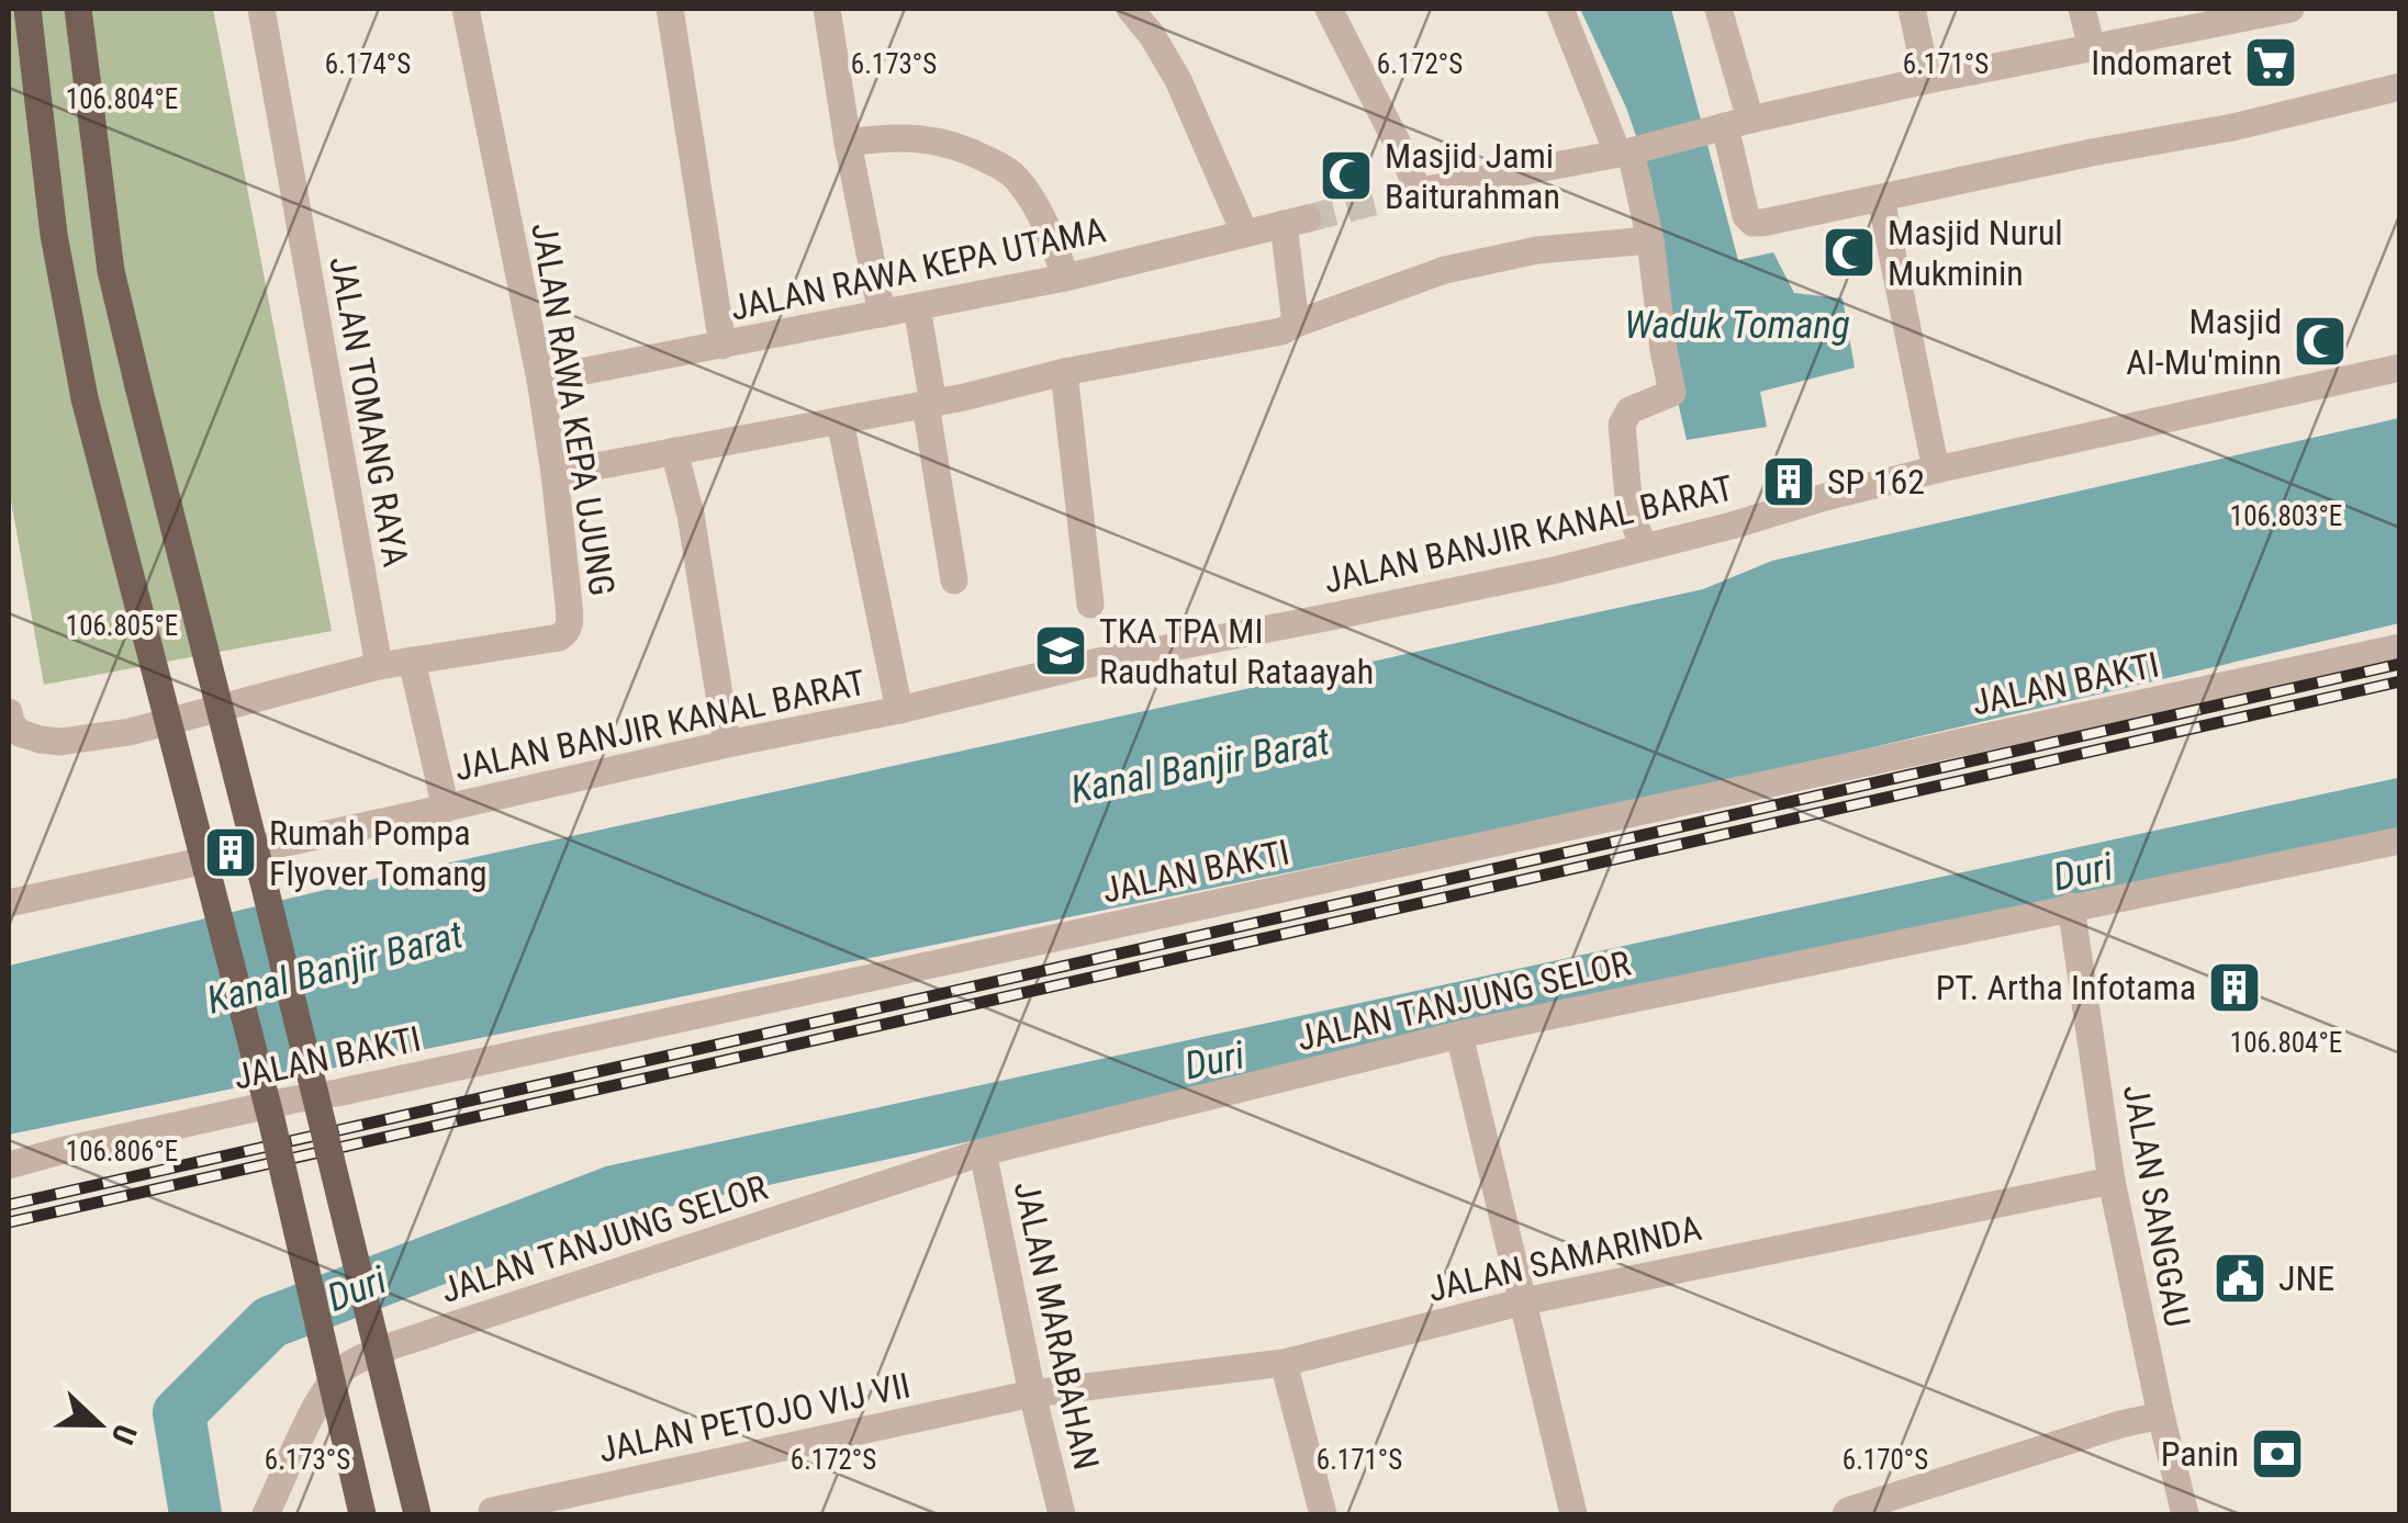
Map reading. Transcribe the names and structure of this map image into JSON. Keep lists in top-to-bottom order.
{
  "streets": {
    "street": [
      "JALAN RAWA KEPA UTAMA",
      "JALAN RAWA KEPA UJUNG",
      "JALAN TOMANG RAYA",
      "JALAN BANJIR KANAL BARAT",
      "JALAN BAKTI",
      "JALAN TANJUNG SELOR",
      "JALAN SANGGAU",
      "JALAN SAMARINDA",
      "JALAN MARABAHAN",
      "JALAN PETOJO VIJ VII"
    ]
  },
  "crossings": [
    ["JALAN RAWA KEPA UTAMA", "JALAN RAWA KEPA UJUNG"],
    ["JALAN RAWA KEPA UJUNG", "JALAN TOMANG RAYA"],
    ["JALAN TANJUNG SELOR", "JALAN SANGGAU"],
    ["JALAN TANJUNG SELOR", "JALAN MARABAHAN"],
    ["JALAN SANGGAU", "JALAN SAMARINDA"],
    ["JALAN SAMARINDA", "JALAN MARABAHAN"],
    ["JALAN SAMARINDA", "JALAN PETOJO VIJ VII"],
    ["JALAN MARABAHAN", "JALAN PETOJO VIJ VII"]
  ],
  "water": ["Waduk Tomang", "Kanal Banjir Barat", "Duri"],
  "places": {
    "supermarket": ["Indomaret"],
    "mosque": ["Masjid Jami Baiturahman", "Masjid Nurul Mukminin", "Masjid AI-Mu'minn"],
    "building": ["SP 162", "Rumah Pompa Flyover Tomang", "PT. Artha Infotama"],
    "school or university": ["TKA TPA MI Raudhatul Rataayah"],
    "public building": ["JNE"],
    "bank": ["Panin"]
  },
  "north": "right",
  "coordinates": [
    "6.173°S",
    "6.172°S",
    "6.171°S",
    "6.174°S",
    "106.804°E",
    "106.803°E",
    "106.805°E",
    "106.806°E",
    "6.170°S"
  ]
}
